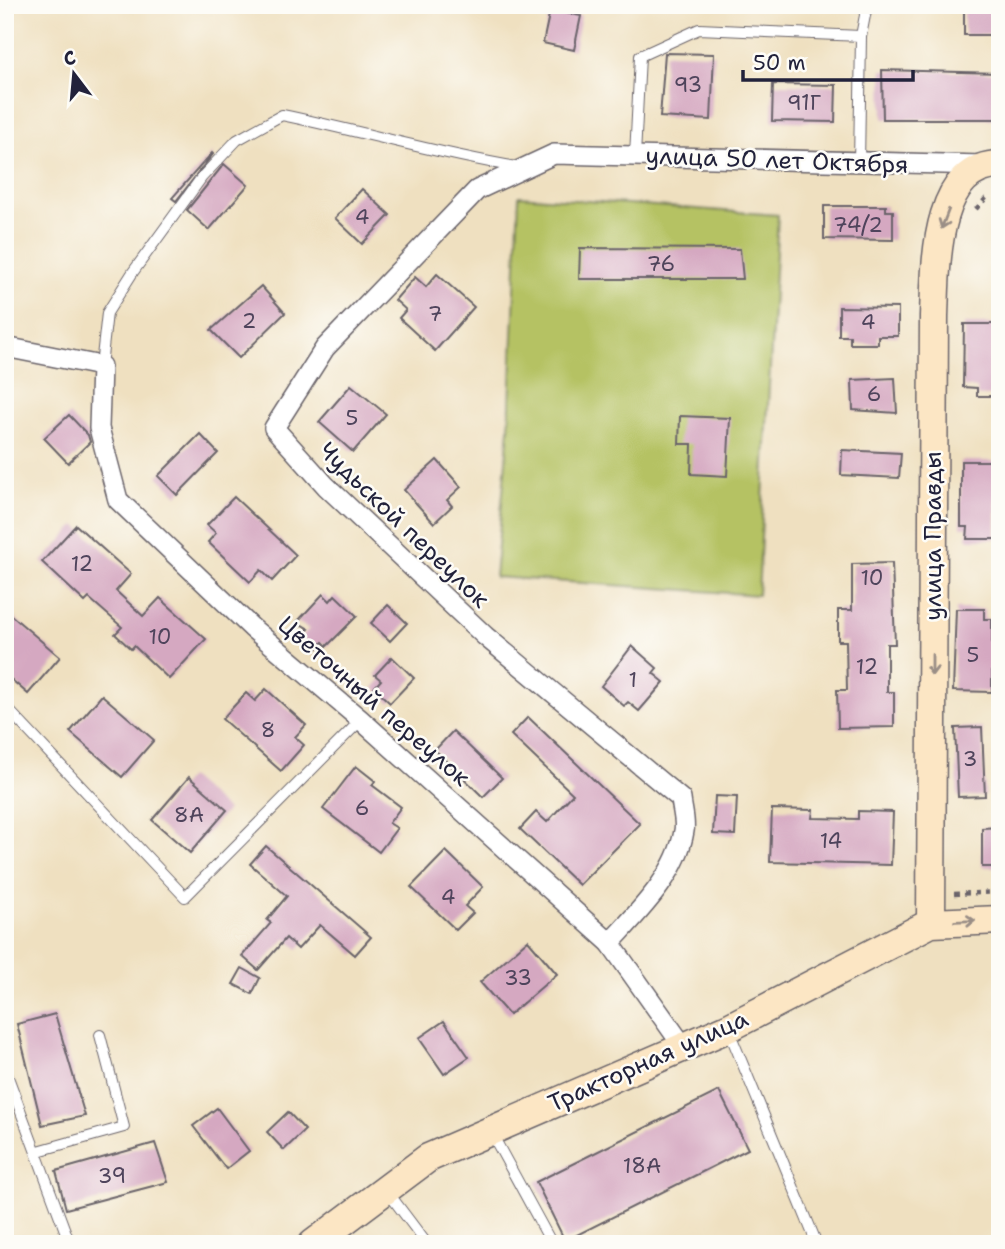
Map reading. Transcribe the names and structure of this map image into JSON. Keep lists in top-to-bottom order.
{
  "streets": {
    "street": [
      "улица 50 лет Октября",
      "Чудьской переулок",
      "улица Правды",
      "Цветочный переулок",
      "Тракторная улица"
    ]
  },
  "crossings": [
    ["улица 50 лет Октября", "Чудьской переулок"],
    ["улица 50 лет Октября", "улица Правды"],
    ["Чудьской переулок", "Цветочный переулок"],
    ["улица Правды", "Тракторная улица"],
    ["Цветочный переулок", "Тракторная улица"]
  ],
  "one_way": ["улица Правды"],
  "house_numbers": [
    "93",
    "91Г",
    "4",
    "74/2",
    "76",
    "7",
    "2",
    "4",
    "6",
    "5",
    "12",
    "10",
    "10",
    "5",
    "12",
    "1",
    "8",
    "3",
    "6",
    "8А",
    "14",
    "4",
    "33",
    "18А",
    "39"
  ],
  "scale_bar": "50 m",
  "north": "top"
}
